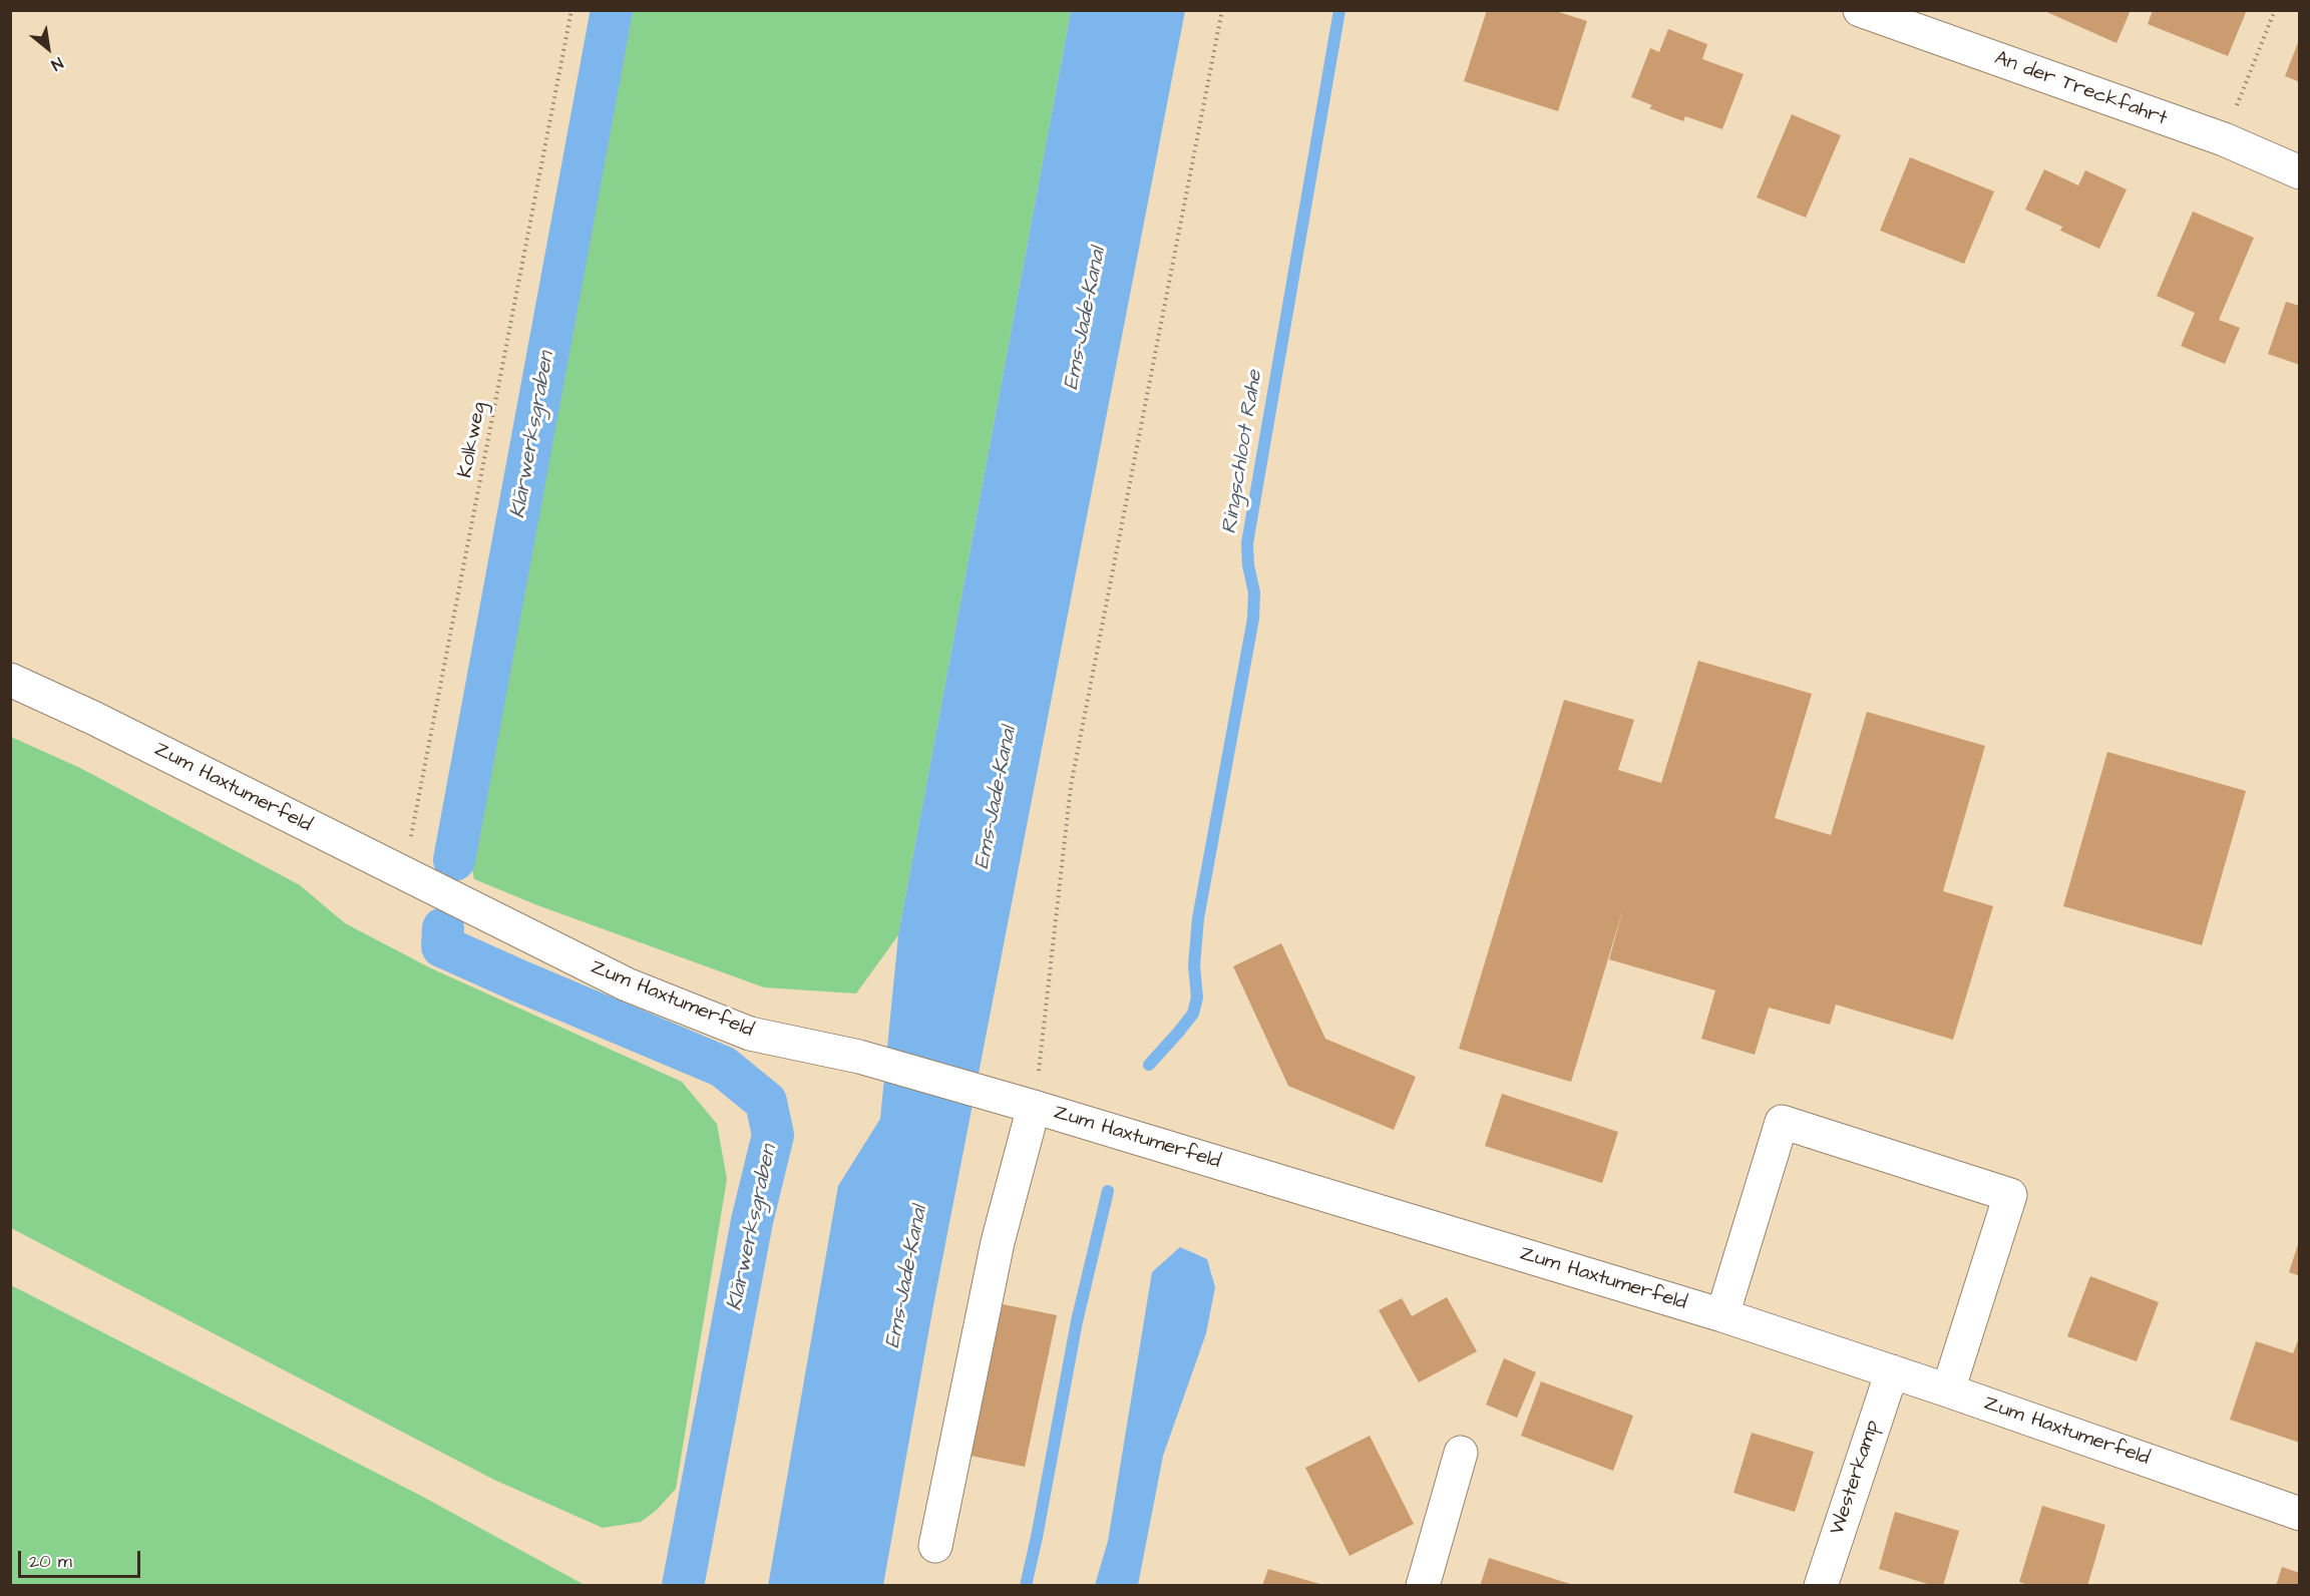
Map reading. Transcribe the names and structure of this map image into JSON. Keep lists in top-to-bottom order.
{
  "streets": {
    "street": ["An der Treckfahrt", "Zum Haxtumerfeld", "Westerkamp"],
    "path": ["Kolkweg"]
  },
  "crossings": [
    ["Kolkweg", "Zum Haxtumerfeld"],
    ["Zum Haxtumerfeld", "Westerkamp"]
  ],
  "water": ["Ems-Jade-Kanal", "Klärwerksgraben", "Ringschloot Rahe"],
  "scale_bar": "20 m",
  "north": "bottom right"
}
